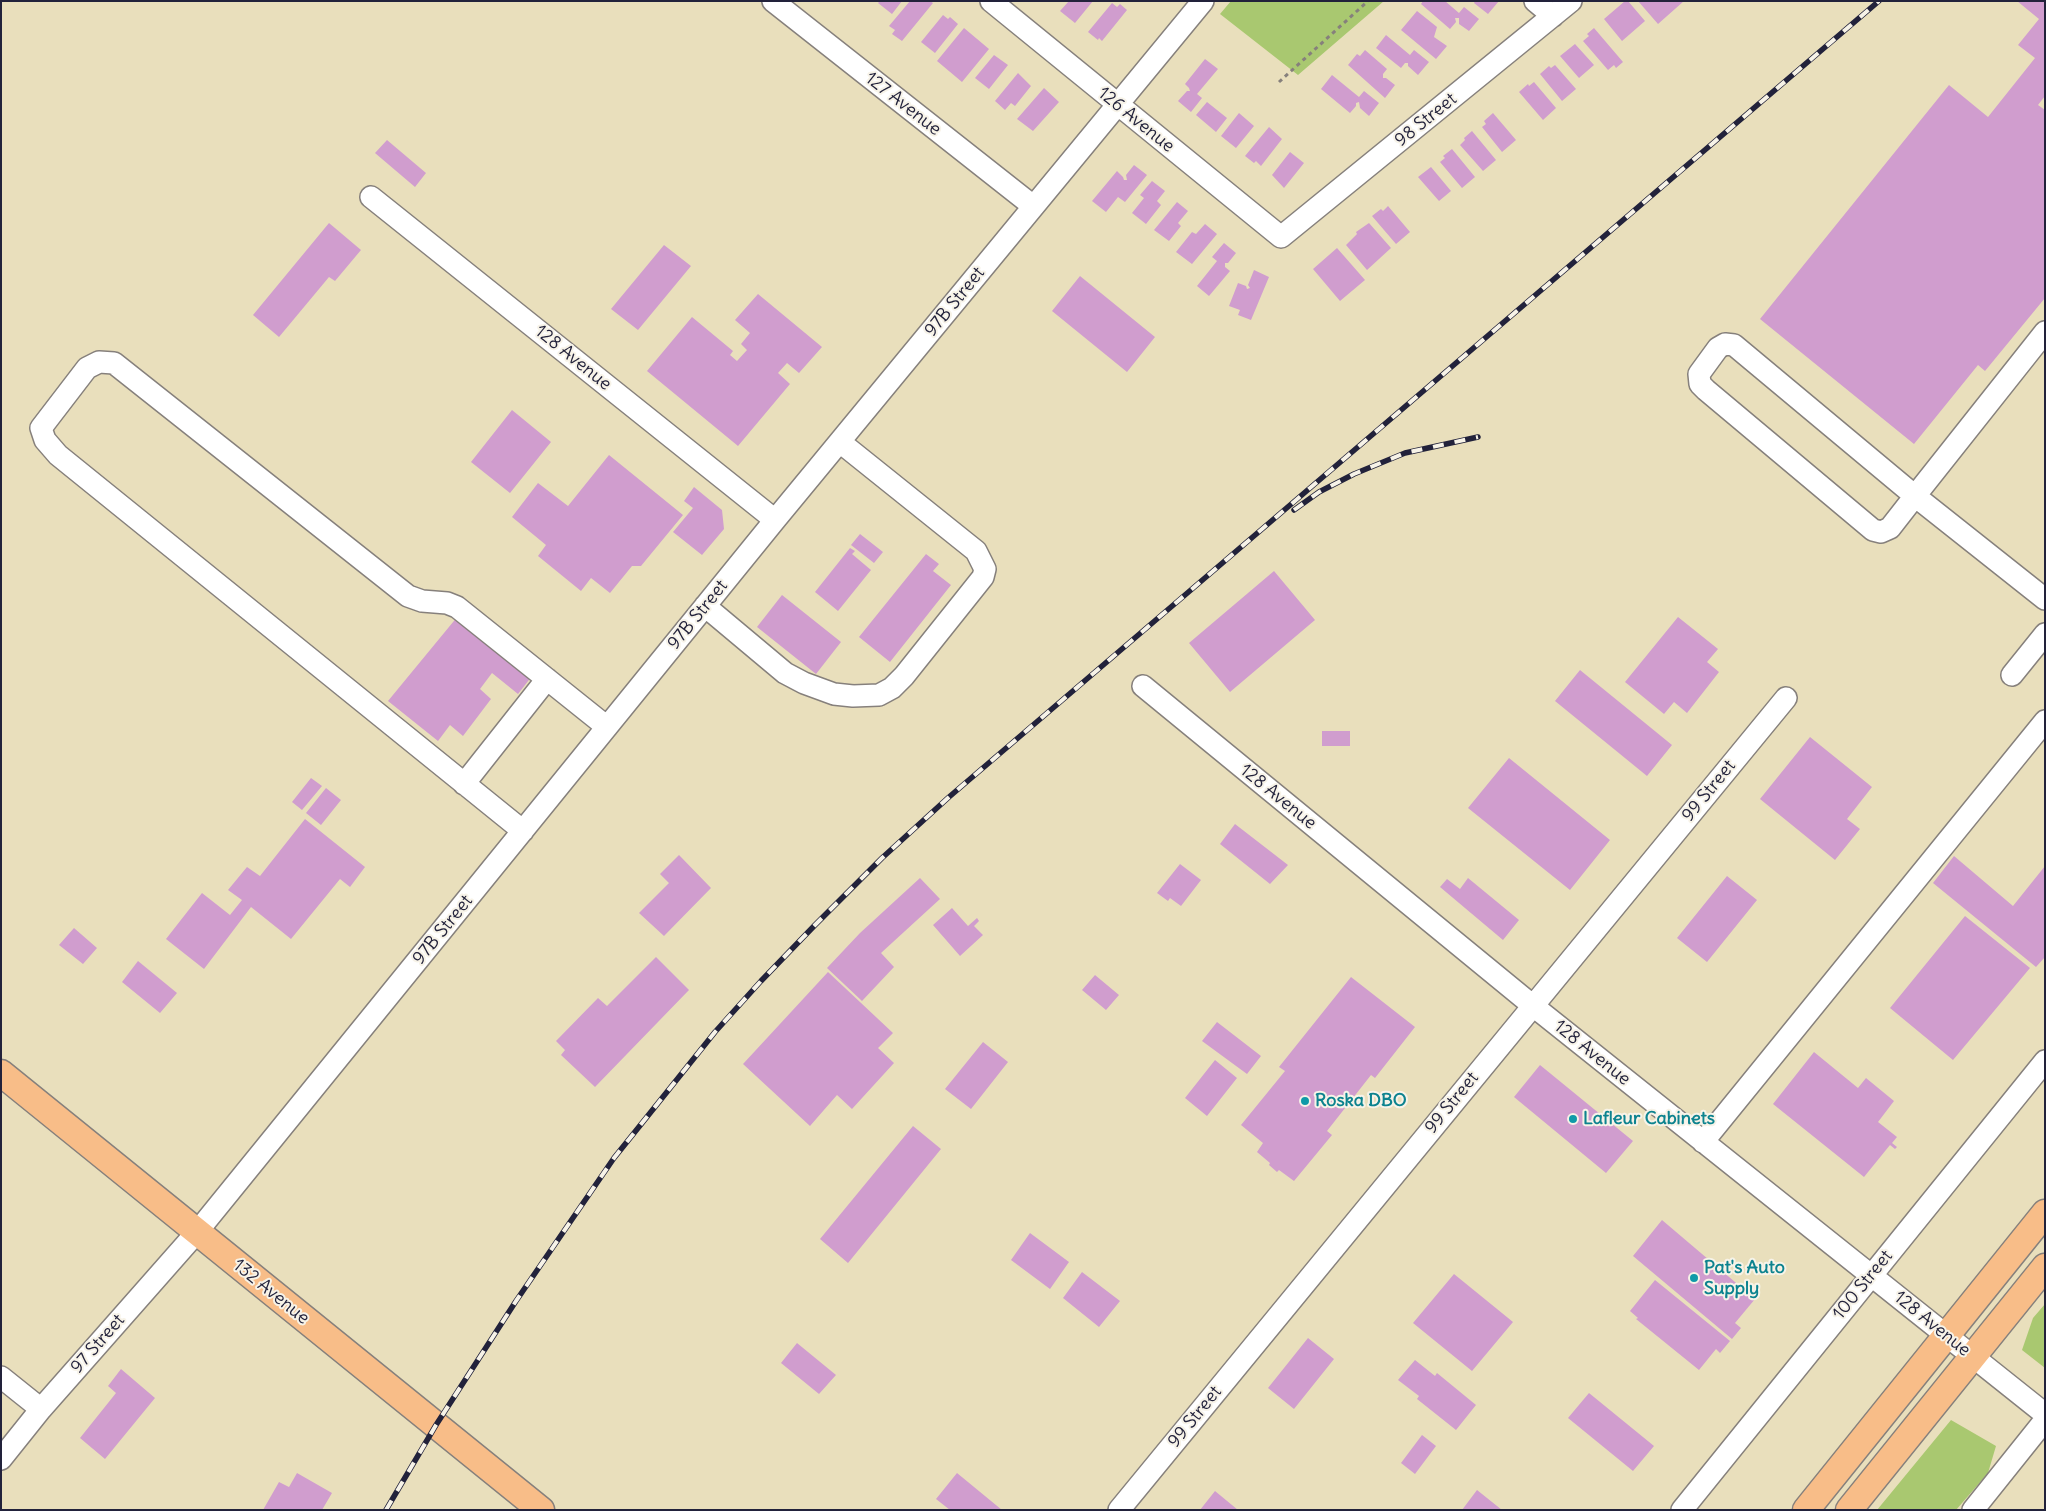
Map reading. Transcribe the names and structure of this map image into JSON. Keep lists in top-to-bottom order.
{
  "streets": {
    "main road": ["132 Avenue"],
    "street": [
      "127 Avenue",
      "126 Avenue",
      "98 Street",
      "97B Street",
      "128 Avenue",
      "99 Street",
      "100 Street",
      "97 Street"
    ]
  },
  "crossings": [
    ["127 Avenue", "97B Street"],
    ["126 Avenue", "98 Street"],
    ["126 Avenue", "97B Street"],
    ["97B Street", "128 Avenue"],
    ["97B Street", "132 Avenue"],
    ["97B Street", "97 Street"],
    ["128 Avenue", "99 Street"],
    ["128 Avenue", "100 Street"],
    ["132 Avenue", "97 Street"]
  ],
  "places": ["Roska DBO", "Lafleur Cabinets", "Pat's Auto Supply"]
}
